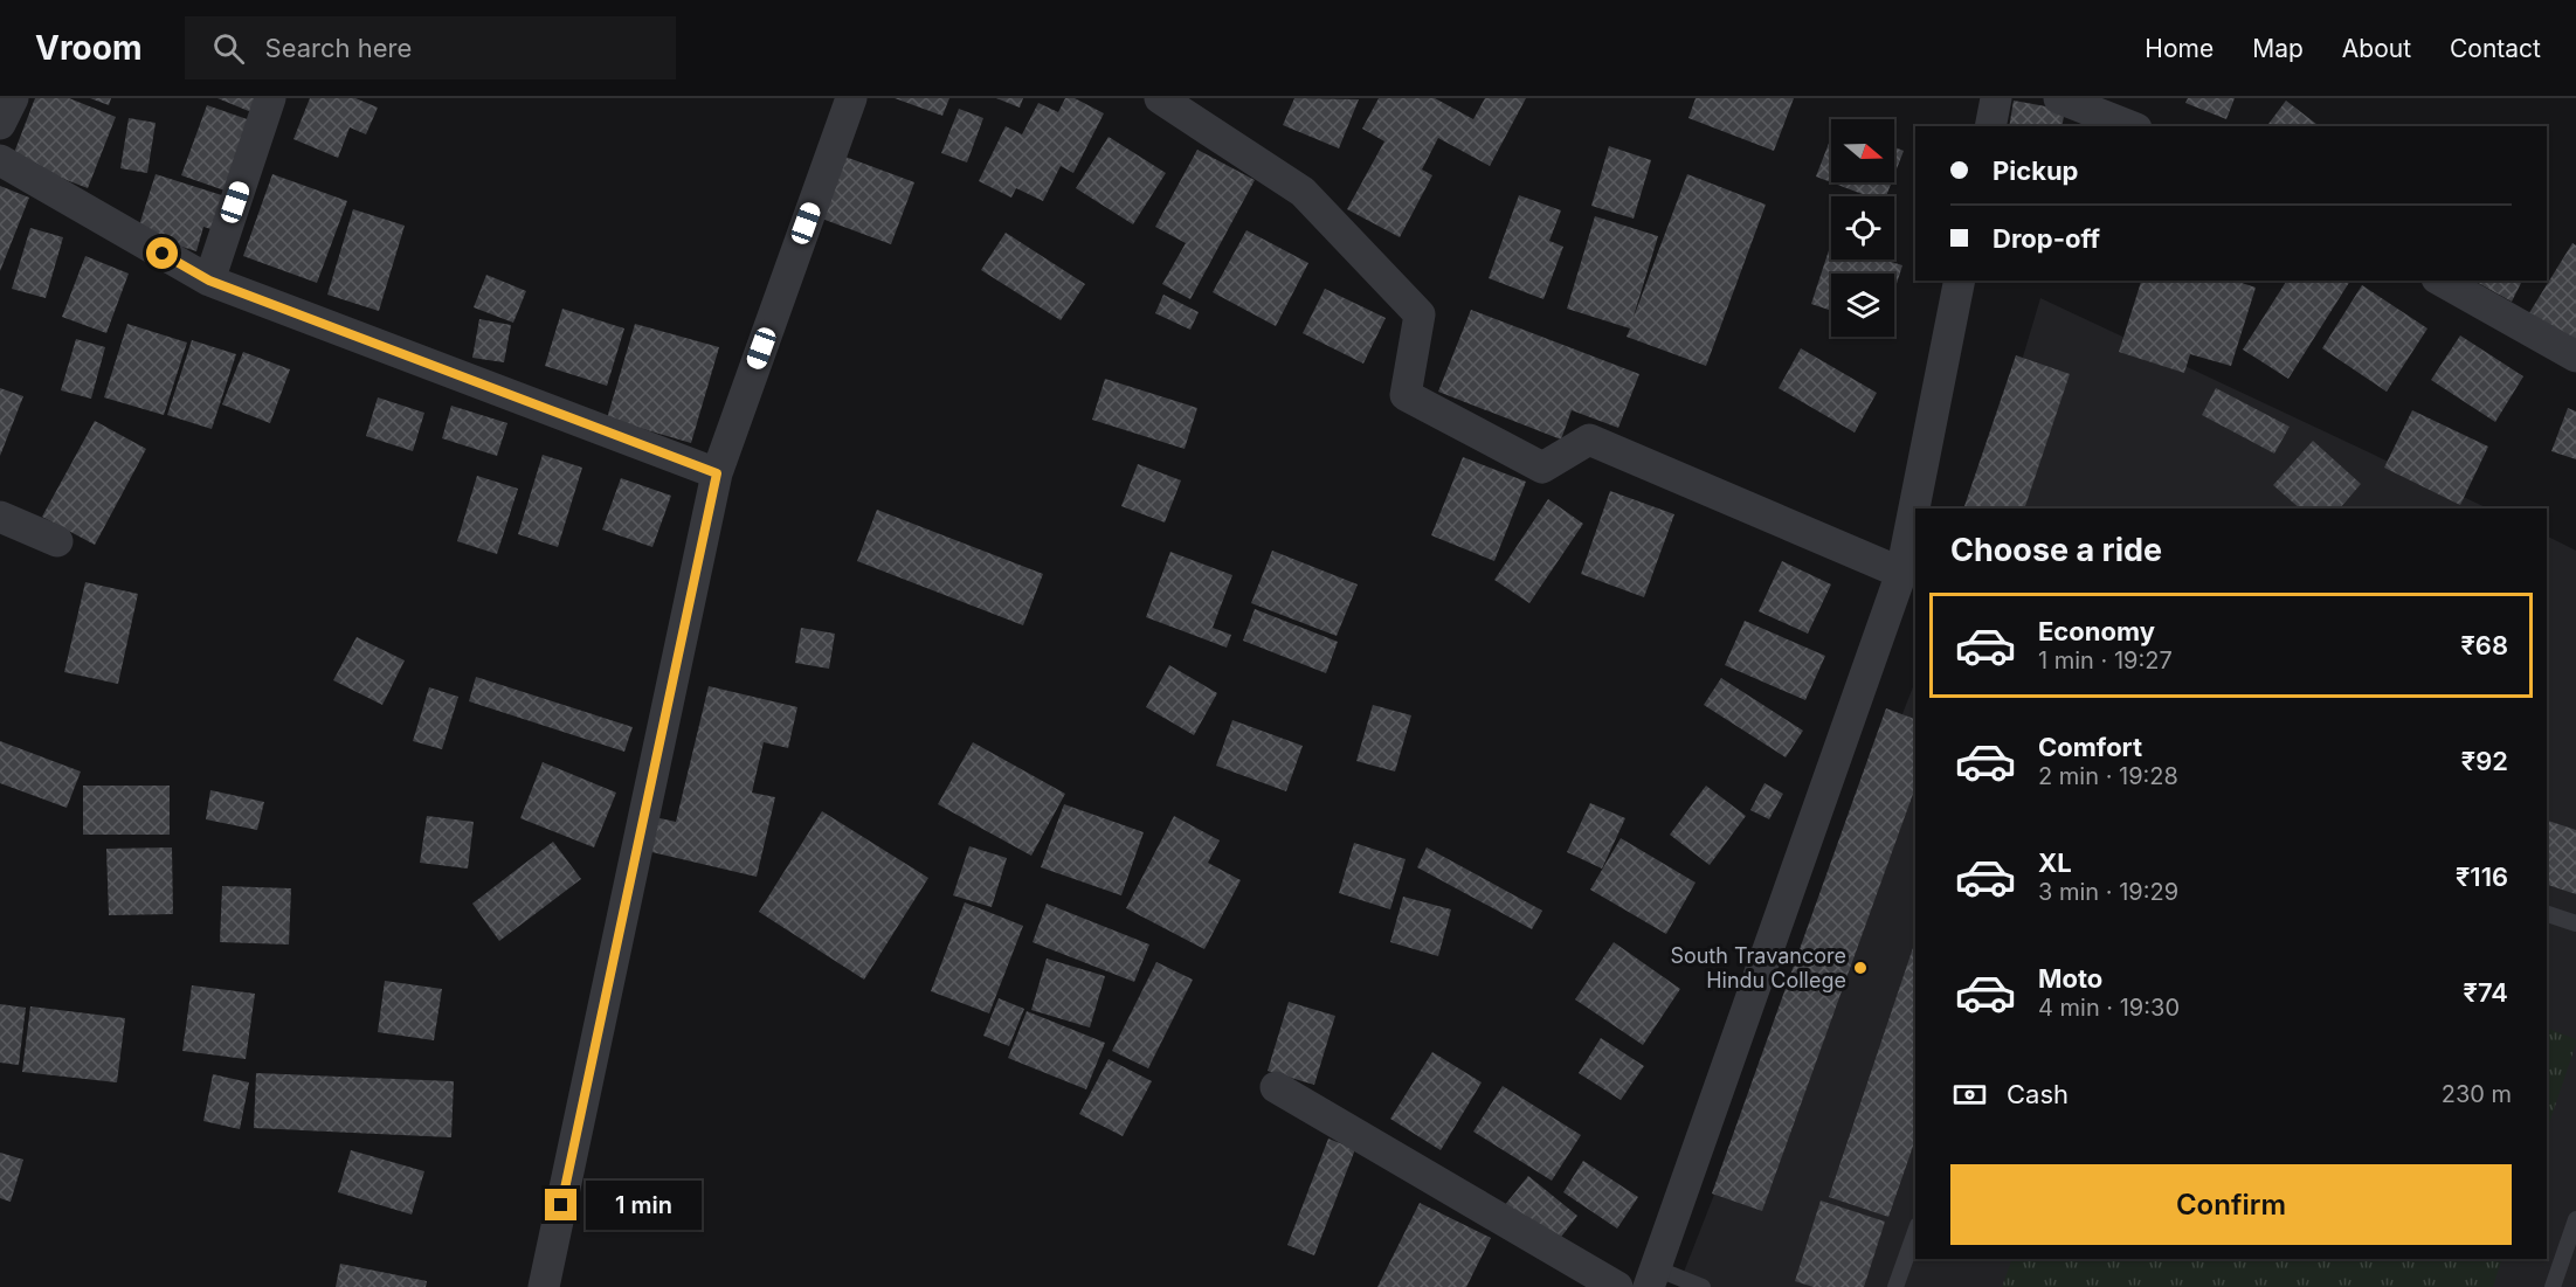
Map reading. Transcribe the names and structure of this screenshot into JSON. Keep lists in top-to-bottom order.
{
  "places": ["South Travancore Hindu College"],
  "north": "right",
  "page": {
    "header": "Vroom",
    "search": "Search here",
    "nav": [
      "Home",
      "Map",
      "About",
      "Contact"
    ],
    "banner": ["Pickup", "Drop-off"],
    "heading": "Choose a ride",
    "list": [
      {
        "name": "Economy",
        "note": "1 min · 19:27",
        "value": "₹68"
      },
      {
        "name": "Comfort",
        "note": "2 min · 19:28",
        "value": "₹92"
      },
      {
        "name": "XL",
        "note": "3 min · 19:29",
        "value": "₹116"
      },
      {
        "name": "Moto",
        "note": "4 min · 19:30",
        "value": "₹74"
      }
    ],
    "pay": ["Cash", "230 m"],
    "buttons": "Confirm",
    "bubble": "1 min"
  }
}
